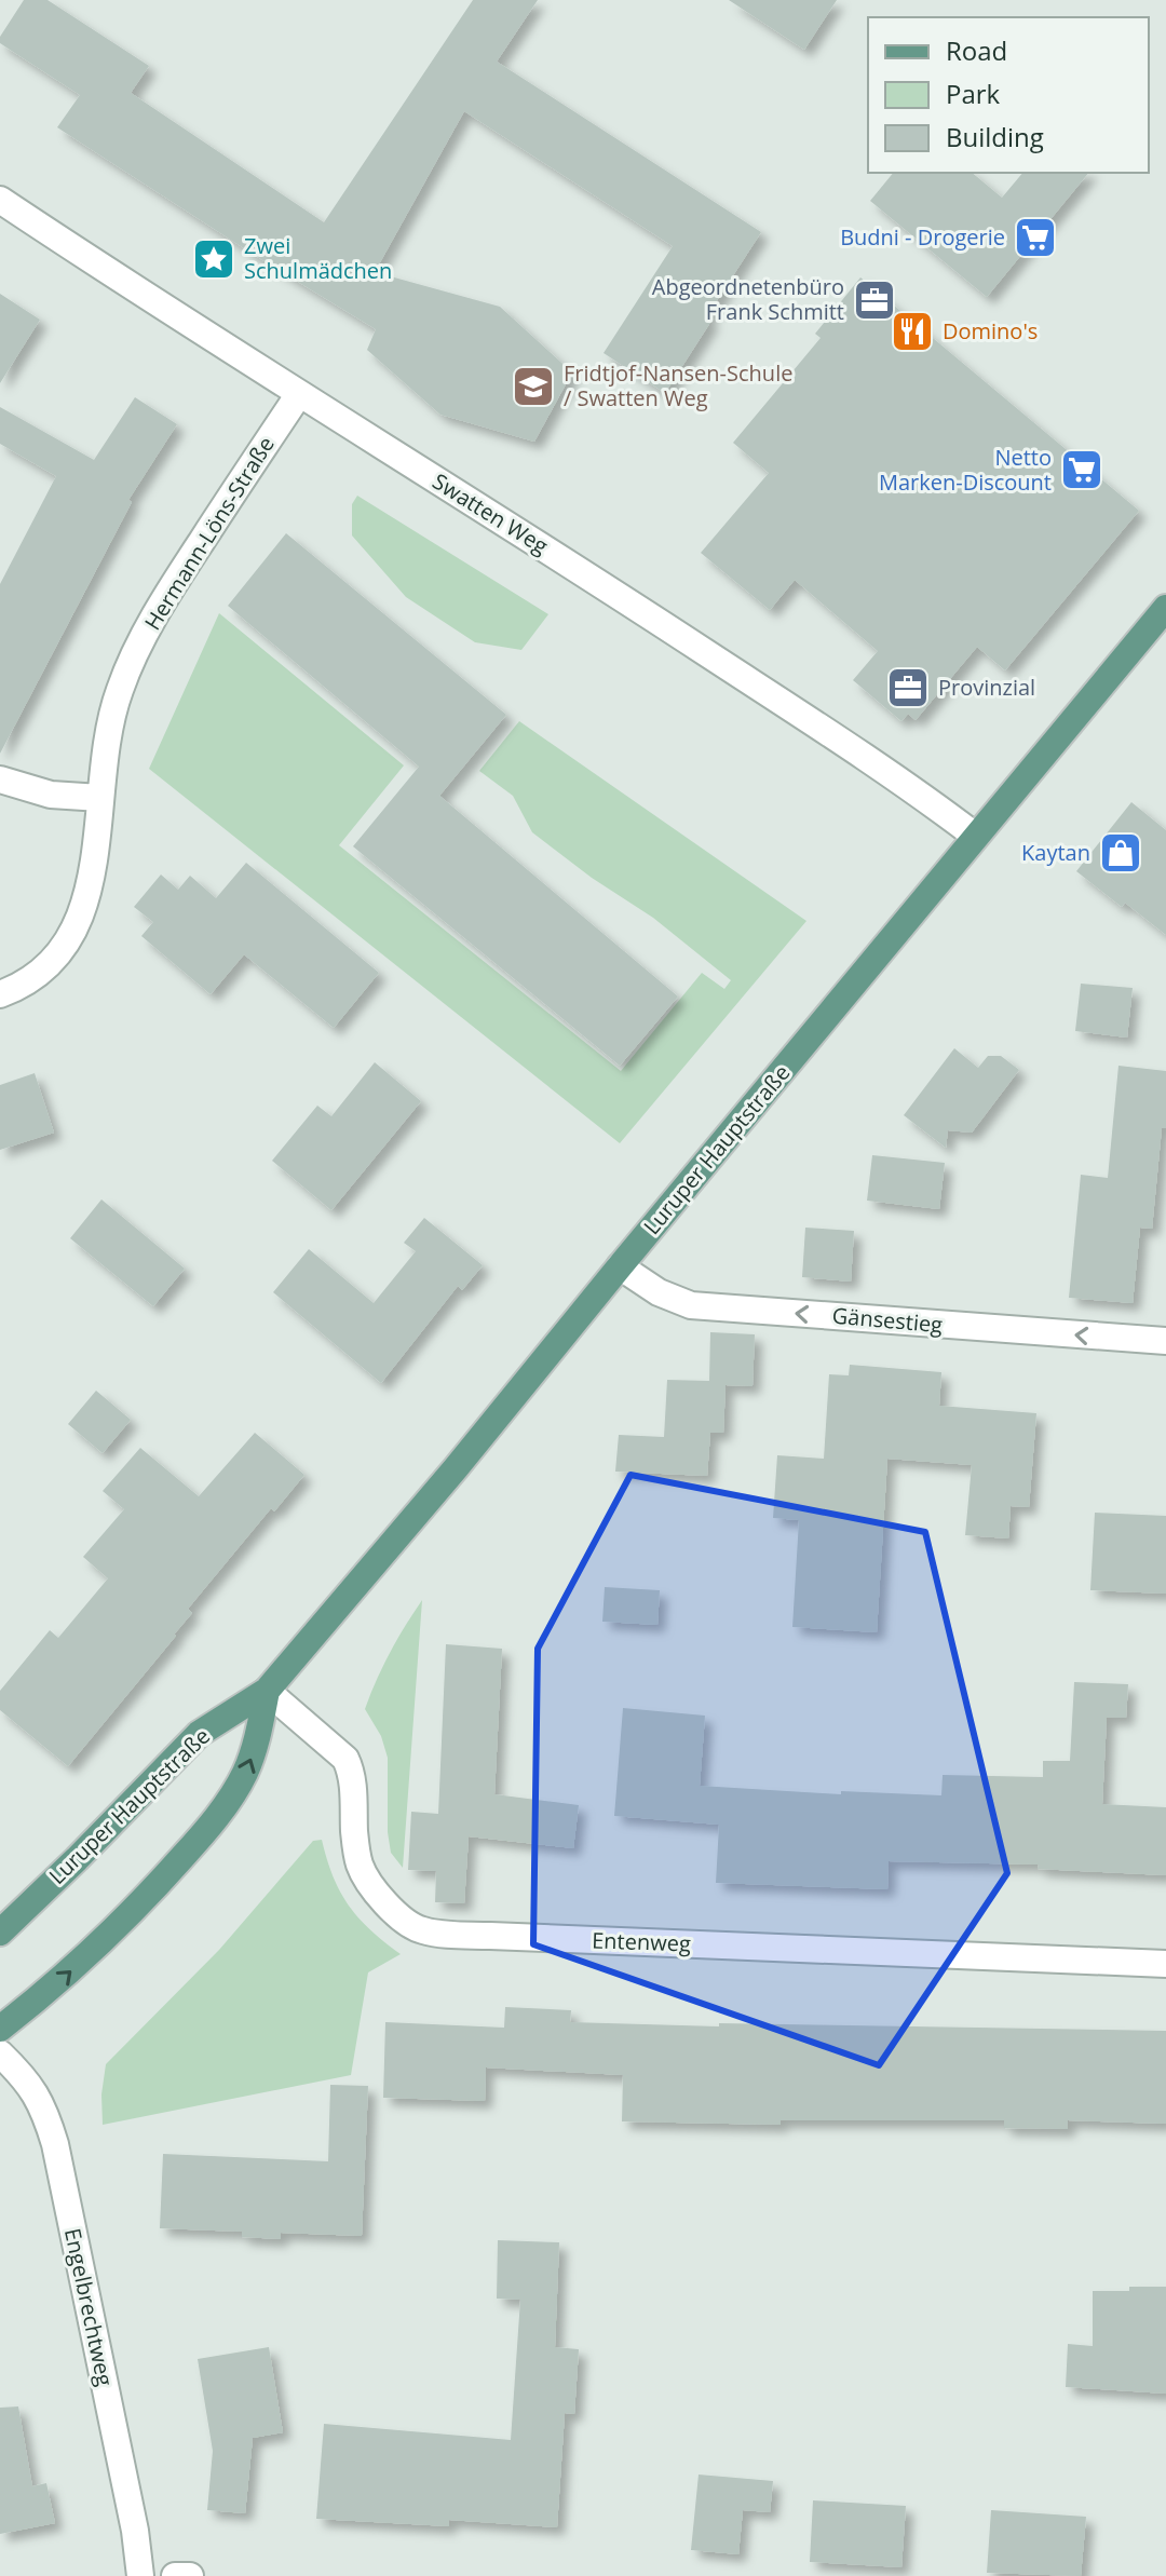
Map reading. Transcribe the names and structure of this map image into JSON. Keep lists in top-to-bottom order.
{
  "streets": {
    "main road": ["Luruper Hauptstraße"],
    "street": [
      "Swatten Weg",
      "Hermann-Löns-Straße",
      "Gänsestieg",
      "Entenweg",
      "Engelbrechtweg"
    ]
  },
  "crossings": [
    ["Swatten Weg", "Hermann-Löns-Straße"],
    ["Swatten Weg", "Luruper Hauptstraße"],
    ["Luruper Hauptstraße", "Gänsestieg"],
    ["Luruper Hauptstraße", "Entenweg"]
  ],
  "one_way": ["Gänsestieg"],
  "places": {
    "supermarket": ["Budni - Drogerie", "Netto Marken-Discount"],
    "place": ["Zwei Schulmädchen"],
    "office": ["Abgeordnetenbüro Frank Schmitt", "Provinzial"],
    "restaurant": ["Domino's"],
    "school or university": ["Fridtjof-Nansen-Schule / Swatten Weg"],
    "shop": ["Kaytan"]
  },
  "legend": ["Road", "Park", "Building"]
}
